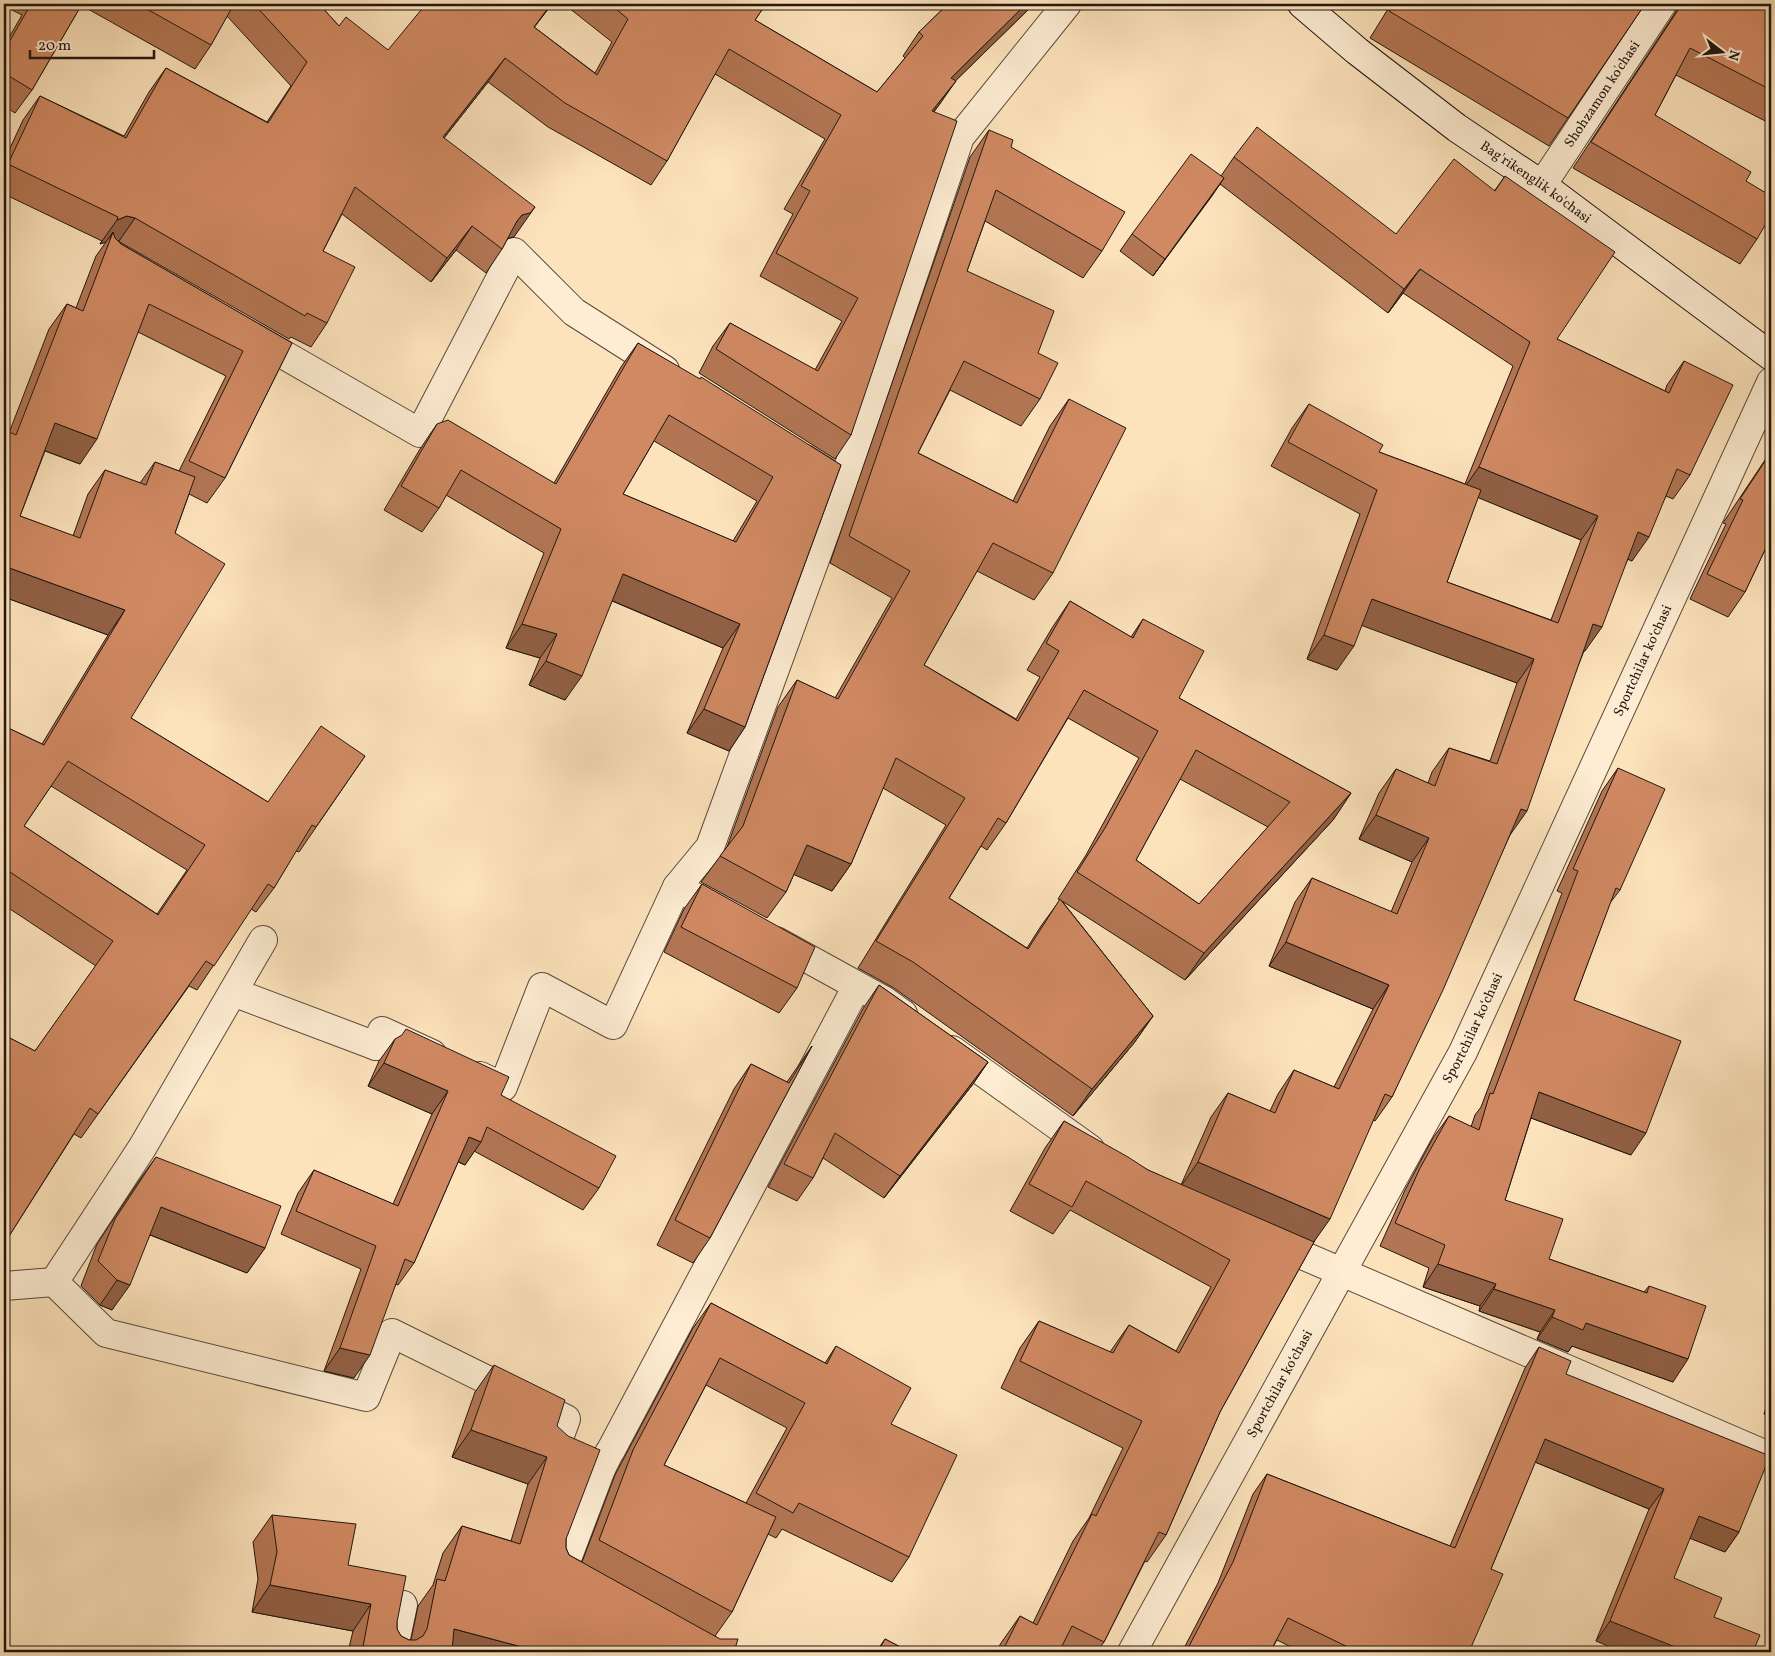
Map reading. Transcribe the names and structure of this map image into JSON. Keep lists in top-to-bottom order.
{
  "streets": {
    "street": ["Shohzamon ko'chasi", "Bag'rikenglik ko'chasi", "Sportchilar ko‘chasi"]
  },
  "crossings": [
    ["Shohzamon ko'chasi", "Bag'rikenglik ko'chasi"]
  ],
  "scale_bar": "20 m",
  "north": "right"
}
